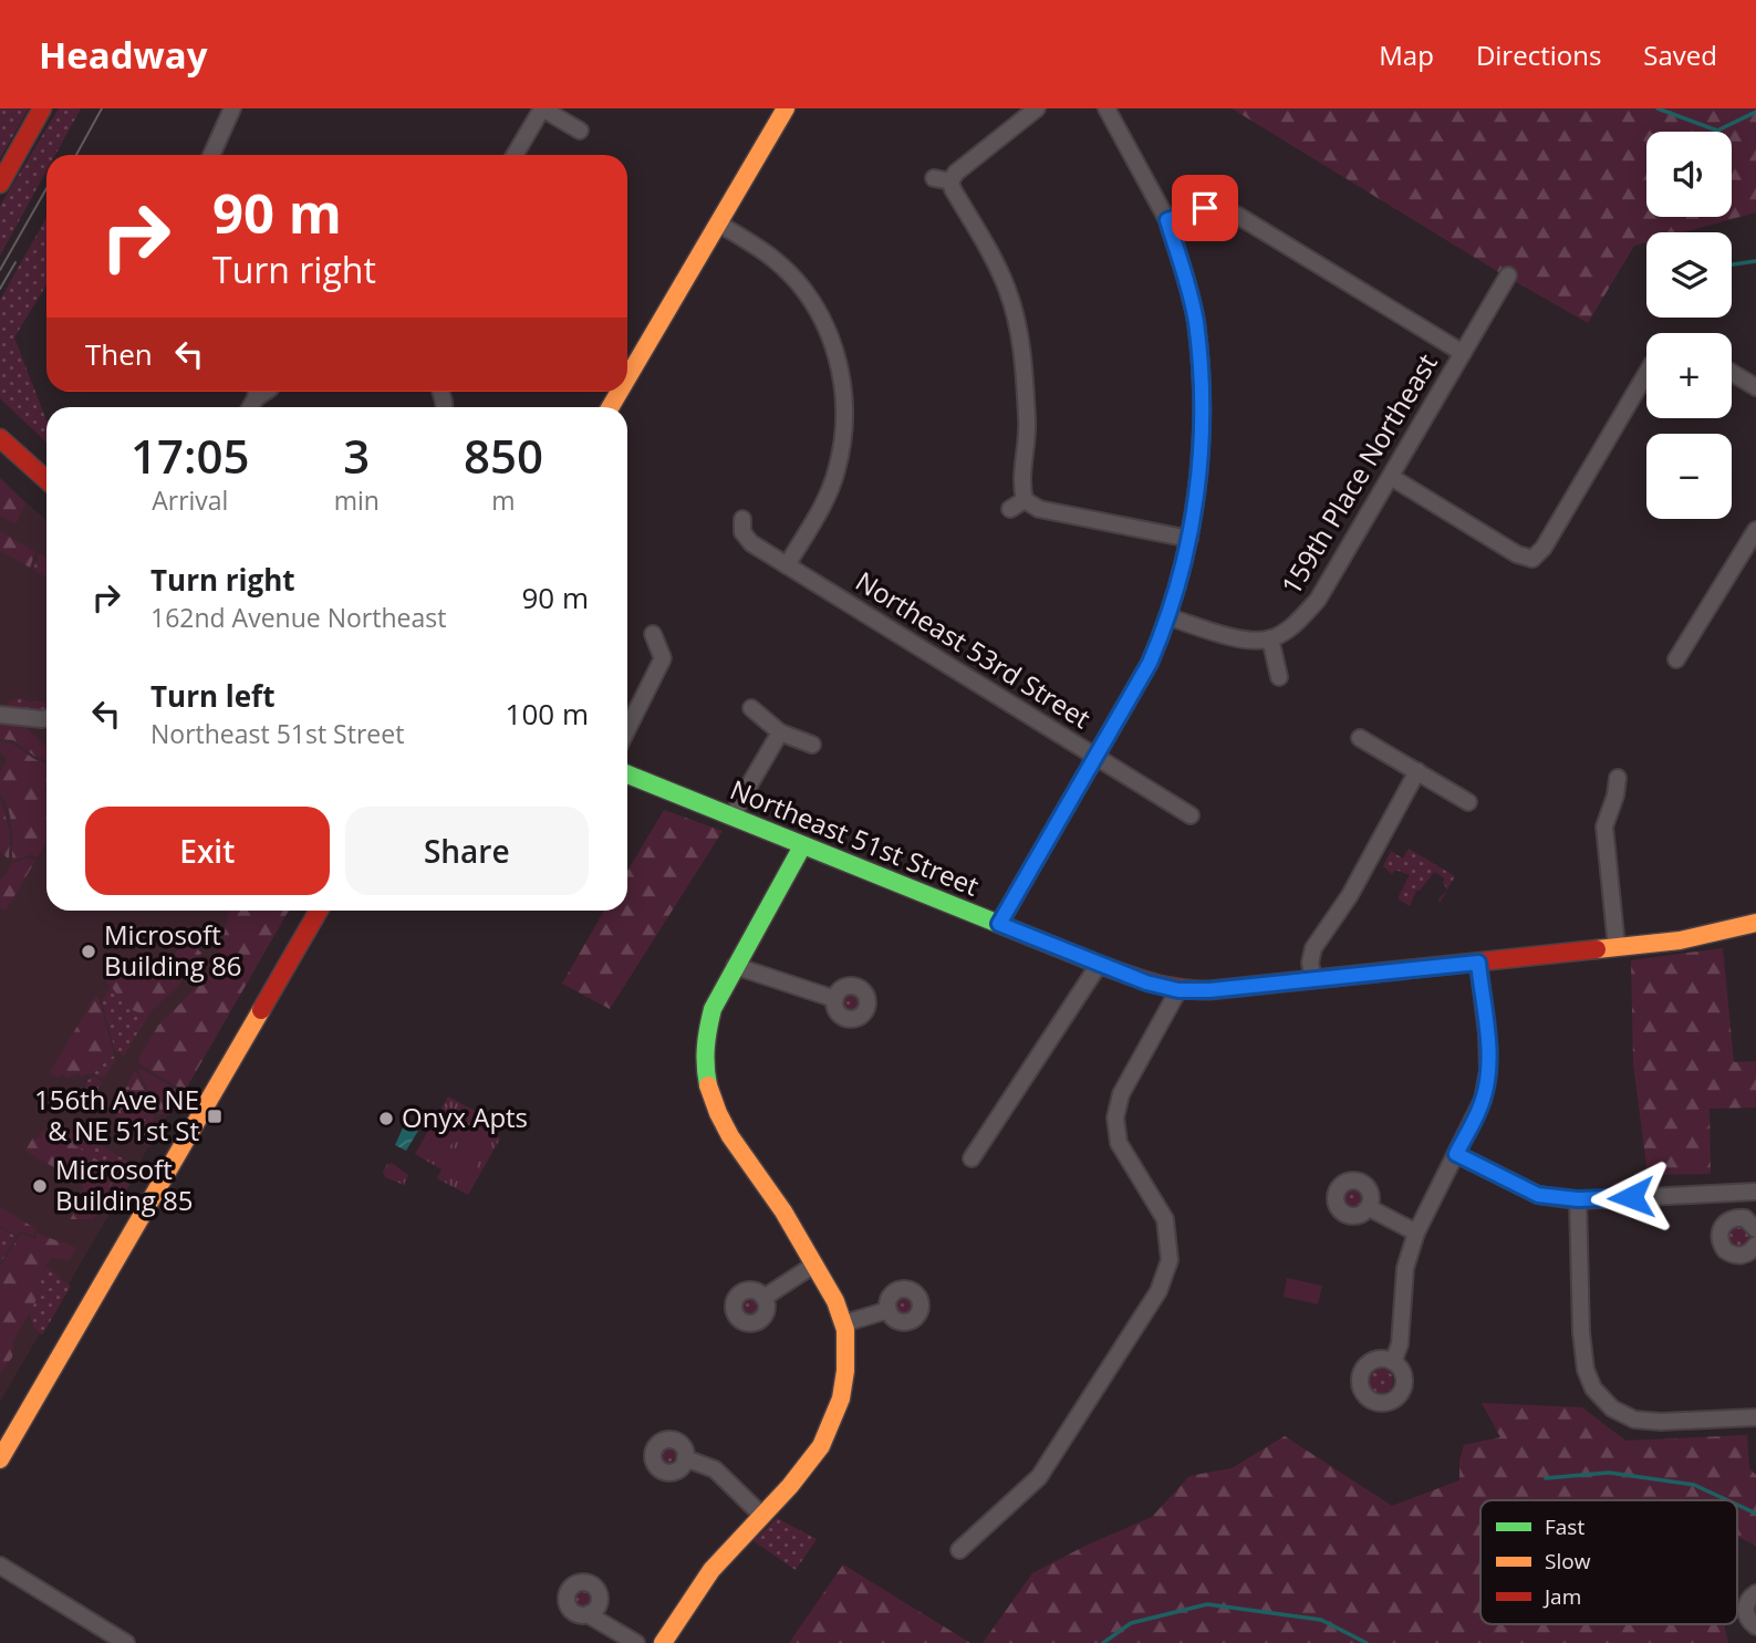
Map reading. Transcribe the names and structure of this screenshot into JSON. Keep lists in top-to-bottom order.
{
  "streets": {
    "main road": ["Northeast 51st Street"],
    "street": ["159th Place Northeast", "Northeast 53rd Street"]
  },
  "places": {
    "other": ["Microsoft Building 86", "Onyx Apts", "Microsoft Building 85"],
    "transit": ["156th Ave NE & NE 51st St"]
  },
  "legend": ["Fast", "Slow", "Jam"],
  "page": {
    "header": "Headway",
    "nav": ["Map", "Directions", "Saved"],
    "map_buttons": ["+", "−"],
    "turn": ["90 m", "Turn right"],
    "then": "Then",
    "eta": [
      "17:05",
      "Arrival",
      "3",
      "min",
      "850",
      "m"
    ],
    "list": [
      {
        "name": "Turn right",
        "note": "162nd Avenue Northeast",
        "value": "90 m"
      },
      {
        "name": "Turn left",
        "note": "Northeast 51st Street",
        "value": "100 m"
      }
    ],
    "buttons": ["Exit", "Share"]
  }
}
